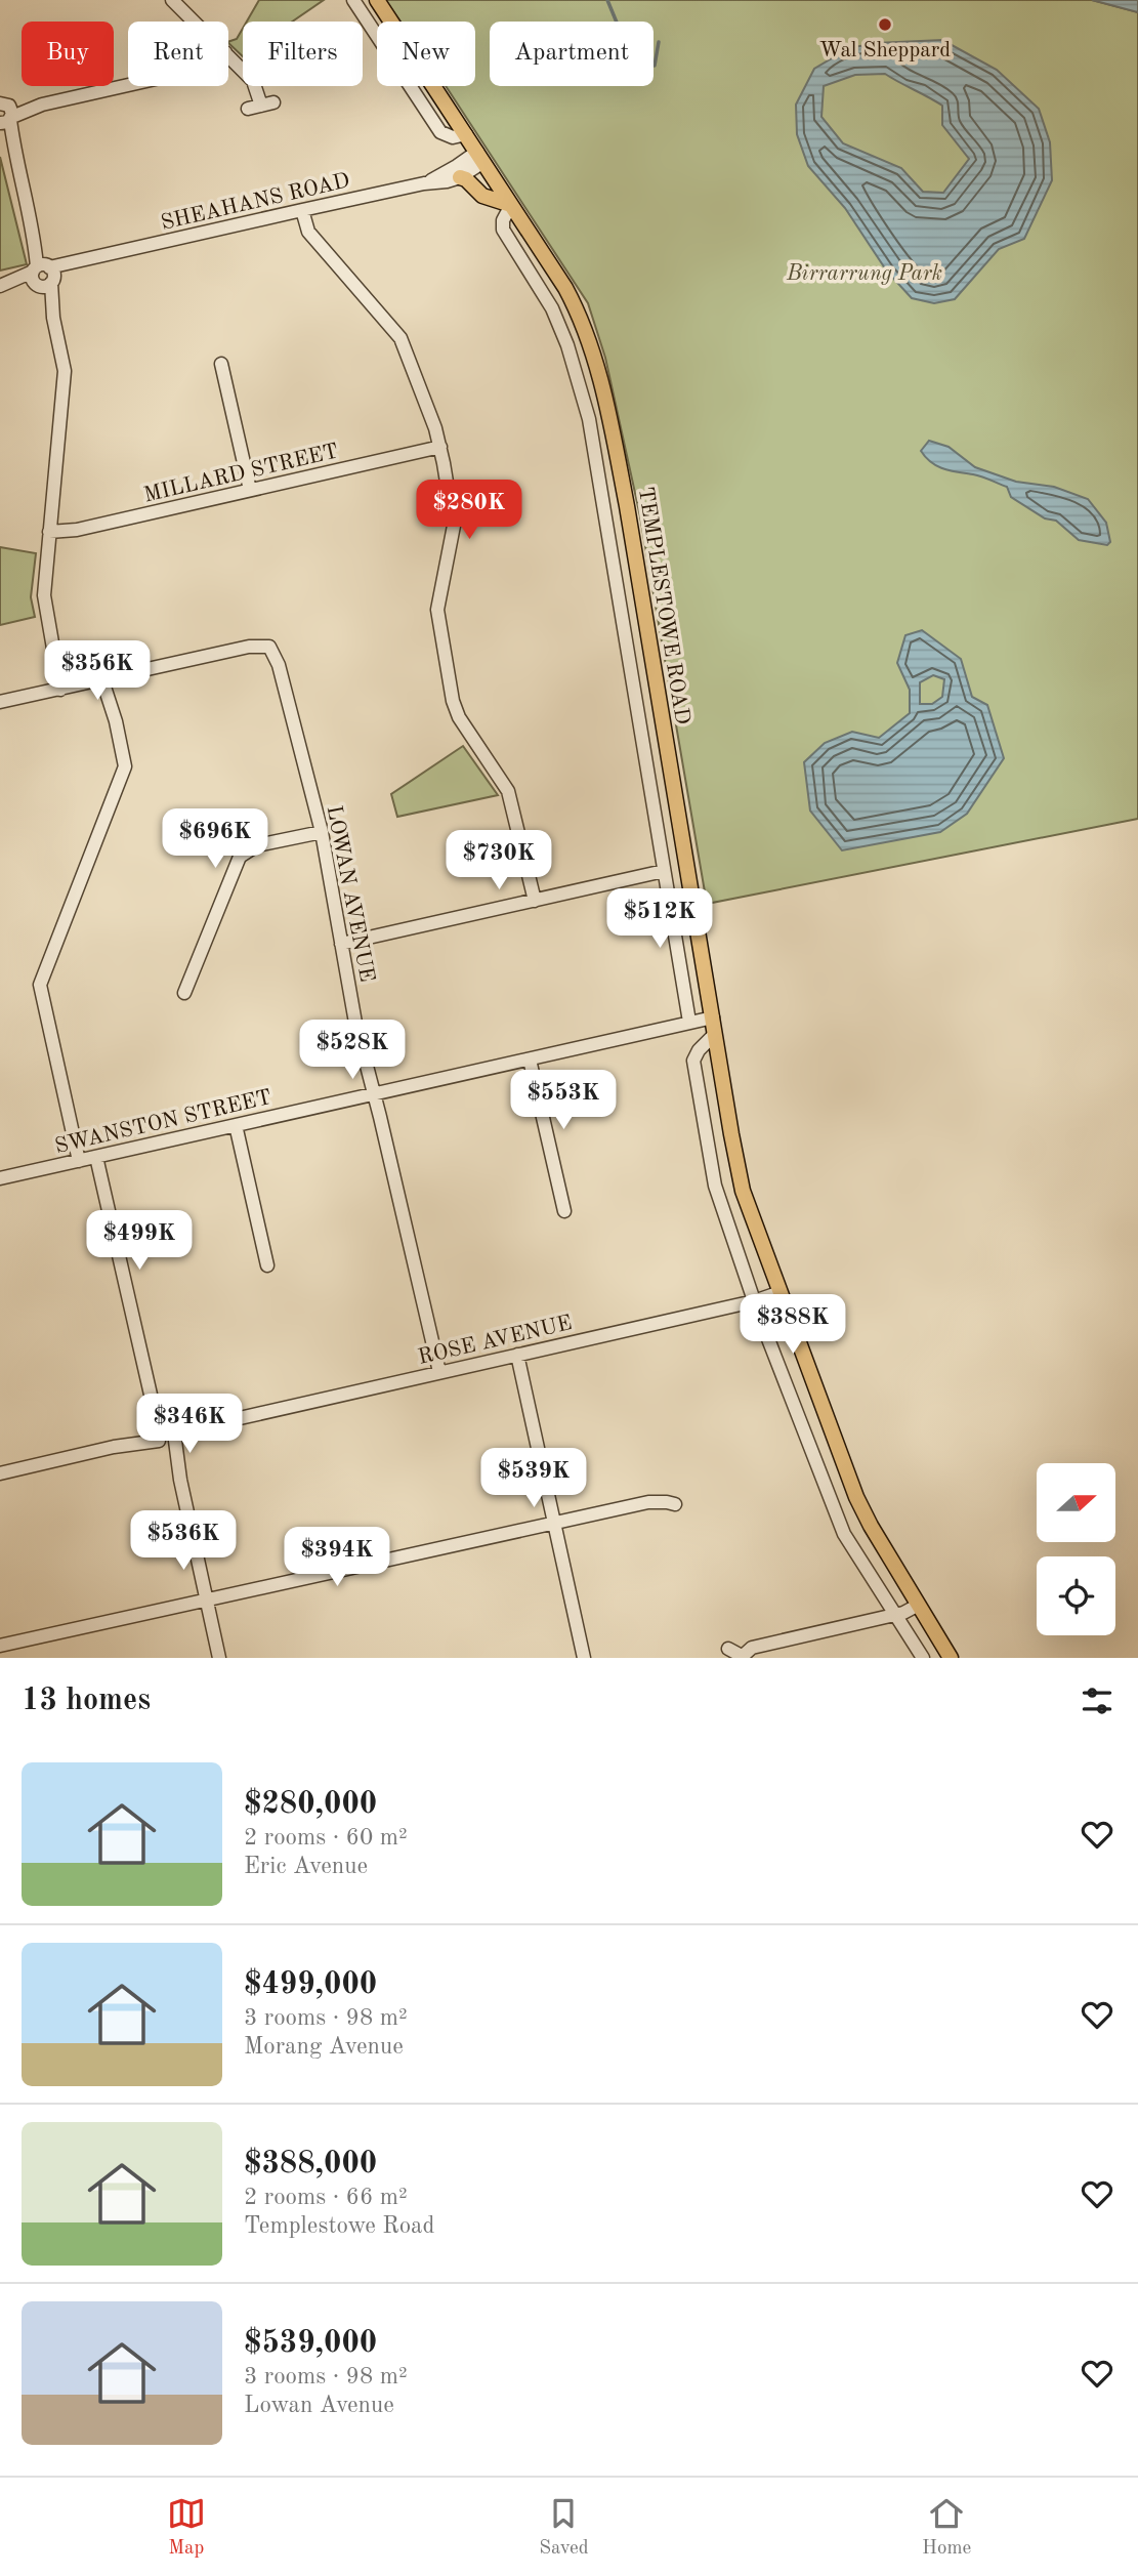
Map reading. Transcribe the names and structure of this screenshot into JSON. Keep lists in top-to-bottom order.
{
  "streets": {
    "main road": ["TEMPLESTOWE ROAD"],
    "street": [
      "SHEAHANS ROAD",
      "MILLARD STREET",
      "LOWAN AVENUE",
      "SWANSTON STREET",
      "ROSE AVENUE"
    ]
  },
  "crossings": [
    ["SHEAHANS ROAD", "TEMPLESTOWE ROAD"],
    ["TEMPLESTOWE ROAD", "SWANSTON STREET"],
    ["TEMPLESTOWE ROAD", "ROSE AVENUE"],
    ["LOWAN AVENUE", "SWANSTON STREET"],
    ["LOWAN AVENUE", "ROSE AVENUE"]
  ],
  "parks": ["Birrarrung Park"],
  "places": ["Wal Sheppard"],
  "north": "right",
  "page": {
    "chip": [
      "Buy",
      "Rent",
      "Filters",
      "New",
      "Apartment"
    ],
    "price": [
      "$280K",
      "$356K",
      "$696K",
      "$730K",
      "$512K",
      "$528K",
      "$553K",
      "$499K",
      "$388K",
      "$346K",
      "$539K",
      "$536K",
      "$394K"
    ],
    "heading": "13 homes",
    "list": [
      {
        "name": "$280,000",
        "note": "2 rooms · 60 m² · Eric Avenue"
      },
      {
        "name": "$499,000",
        "note": "3 rooms · 98 m² · Morang Avenue"
      },
      {
        "name": "$388,000",
        "note": "2 rooms · 66 m² · Templestowe Road"
      },
      {
        "name": "$539,000",
        "note": "3 rooms · 98 m² · Lowan Avenue"
      }
    ],
    "tabs": ["Map", "Saved", "Home"]
  }
}
